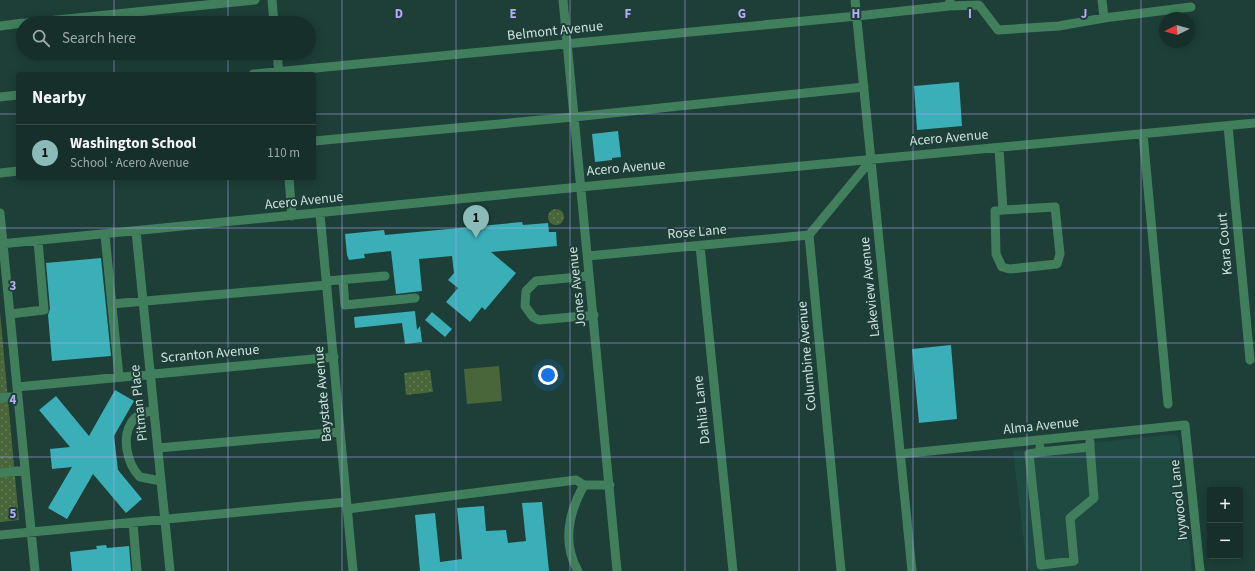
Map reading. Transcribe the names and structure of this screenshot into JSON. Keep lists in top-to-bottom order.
{
  "streets": {
    "street": [
      "Belmont Avenue",
      "Acero Avenue",
      "Rose Lane",
      "Kara Court",
      "Jones Avenue",
      "Lakeview Avenue",
      "Scranton Avenue",
      "Columbine Avenue",
      "Baystate Avenue",
      "Pitman Place",
      "Dahlia Lane",
      "Alma Avenue",
      "Ivywood Lane"
    ]
  },
  "crossings": [
    ["Belmont Avenue", "Jones Avenue"],
    ["Belmont Avenue", "Lakeview Avenue"],
    ["Acero Avenue", "Kara Court"],
    ["Acero Avenue", "Jones Avenue"],
    ["Acero Avenue", "Lakeview Avenue"],
    ["Acero Avenue", "Baystate Avenue"],
    ["Acero Avenue", "Pitman Place"],
    ["Rose Lane", "Jones Avenue"],
    ["Rose Lane", "Columbine Avenue"],
    ["Rose Lane", "Dahlia Lane"],
    ["Lakeview Avenue", "Alma Avenue"],
    ["Scranton Avenue", "Baystate Avenue"],
    ["Scranton Avenue", "Pitman Place"],
    ["Alma Avenue", "Ivywood Lane"]
  ],
  "north": "left",
  "page": {
    "search": "Search here",
    "heading": "Nearby",
    "list": [
      {
        "mark": "1",
        "name": "Washington School",
        "note": "School · Acero Avenue",
        "value": "110 m"
      }
    ],
    "pins": "1",
    "map_buttons": ["+", "−"]
  },
  "grid": {
    "columns": [
      "D",
      "E",
      "F",
      "G",
      "H",
      "I",
      "J"
    ],
    "rows": ["3", "4", "5"]
  }
}
